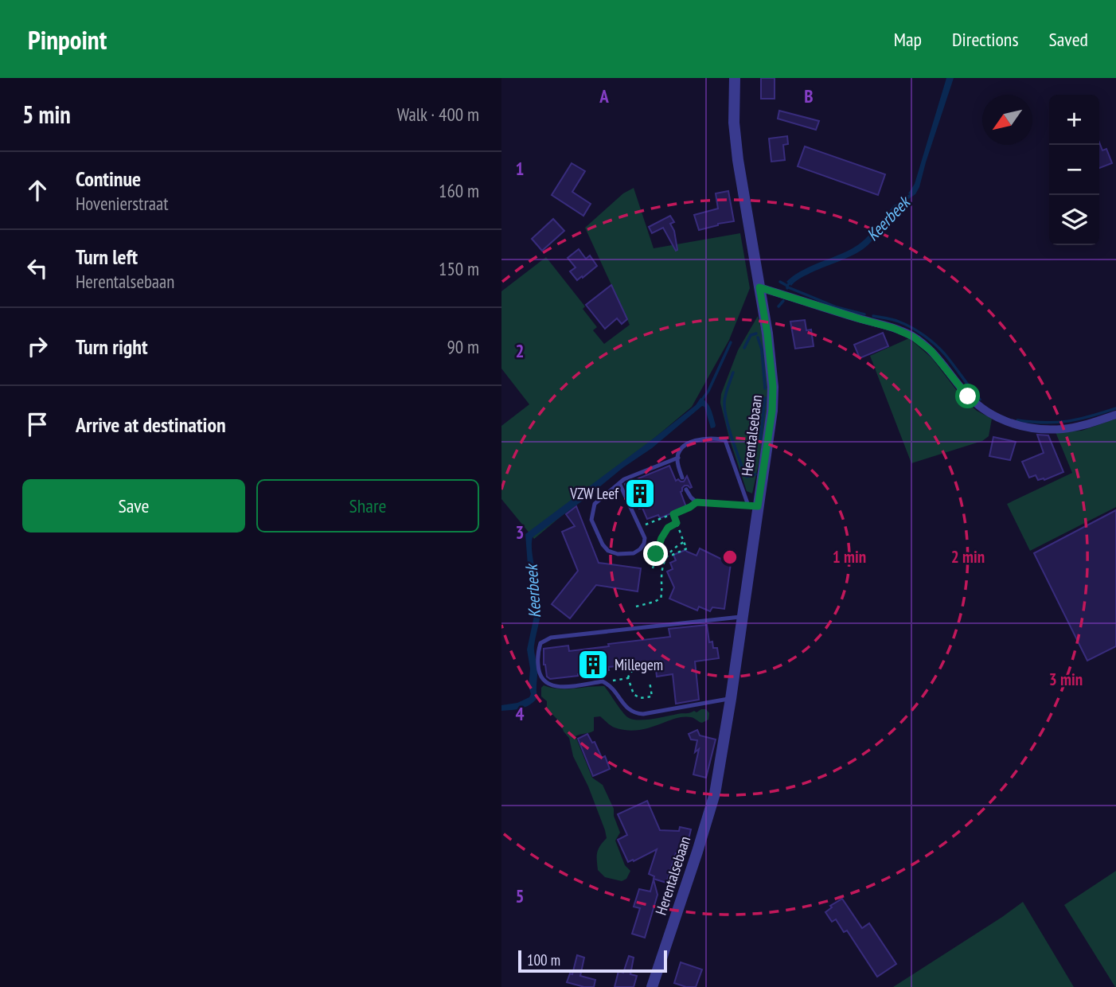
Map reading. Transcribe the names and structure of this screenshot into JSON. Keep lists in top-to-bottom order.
{
  "streets": {
    "street": ["Herentalsebaan"]
  },
  "water": ["Keerbeek"],
  "places": {
    "building": ["VZW Leef", "Millegem"]
  },
  "scale_bar": "100 m",
  "north": "bottom left",
  "page": {
    "header": "Pinpoint",
    "nav": ["Map", "Directions", "Saved"],
    "heading": ["5 min", "Walk · 400 m"],
    "map_buttons": ["+", "−"],
    "list": [
      ["Continue", "Hovenierstraat", "160 m"],
      ["Turn left", "Herentalsebaan", "150 m"],
      ["Turn right", "90 m"],
      "Arrive at destination"
    ],
    "buttons": ["Save", "Share"],
    "scale": "100 m"
  },
  "grid": {
    "columns": ["A", "B"],
    "rows": [
      "1",
      "2",
      "3",
      "4",
      "5"
    ]
  },
  "rings": ["1 min", "2 min", "3 min"]
}
